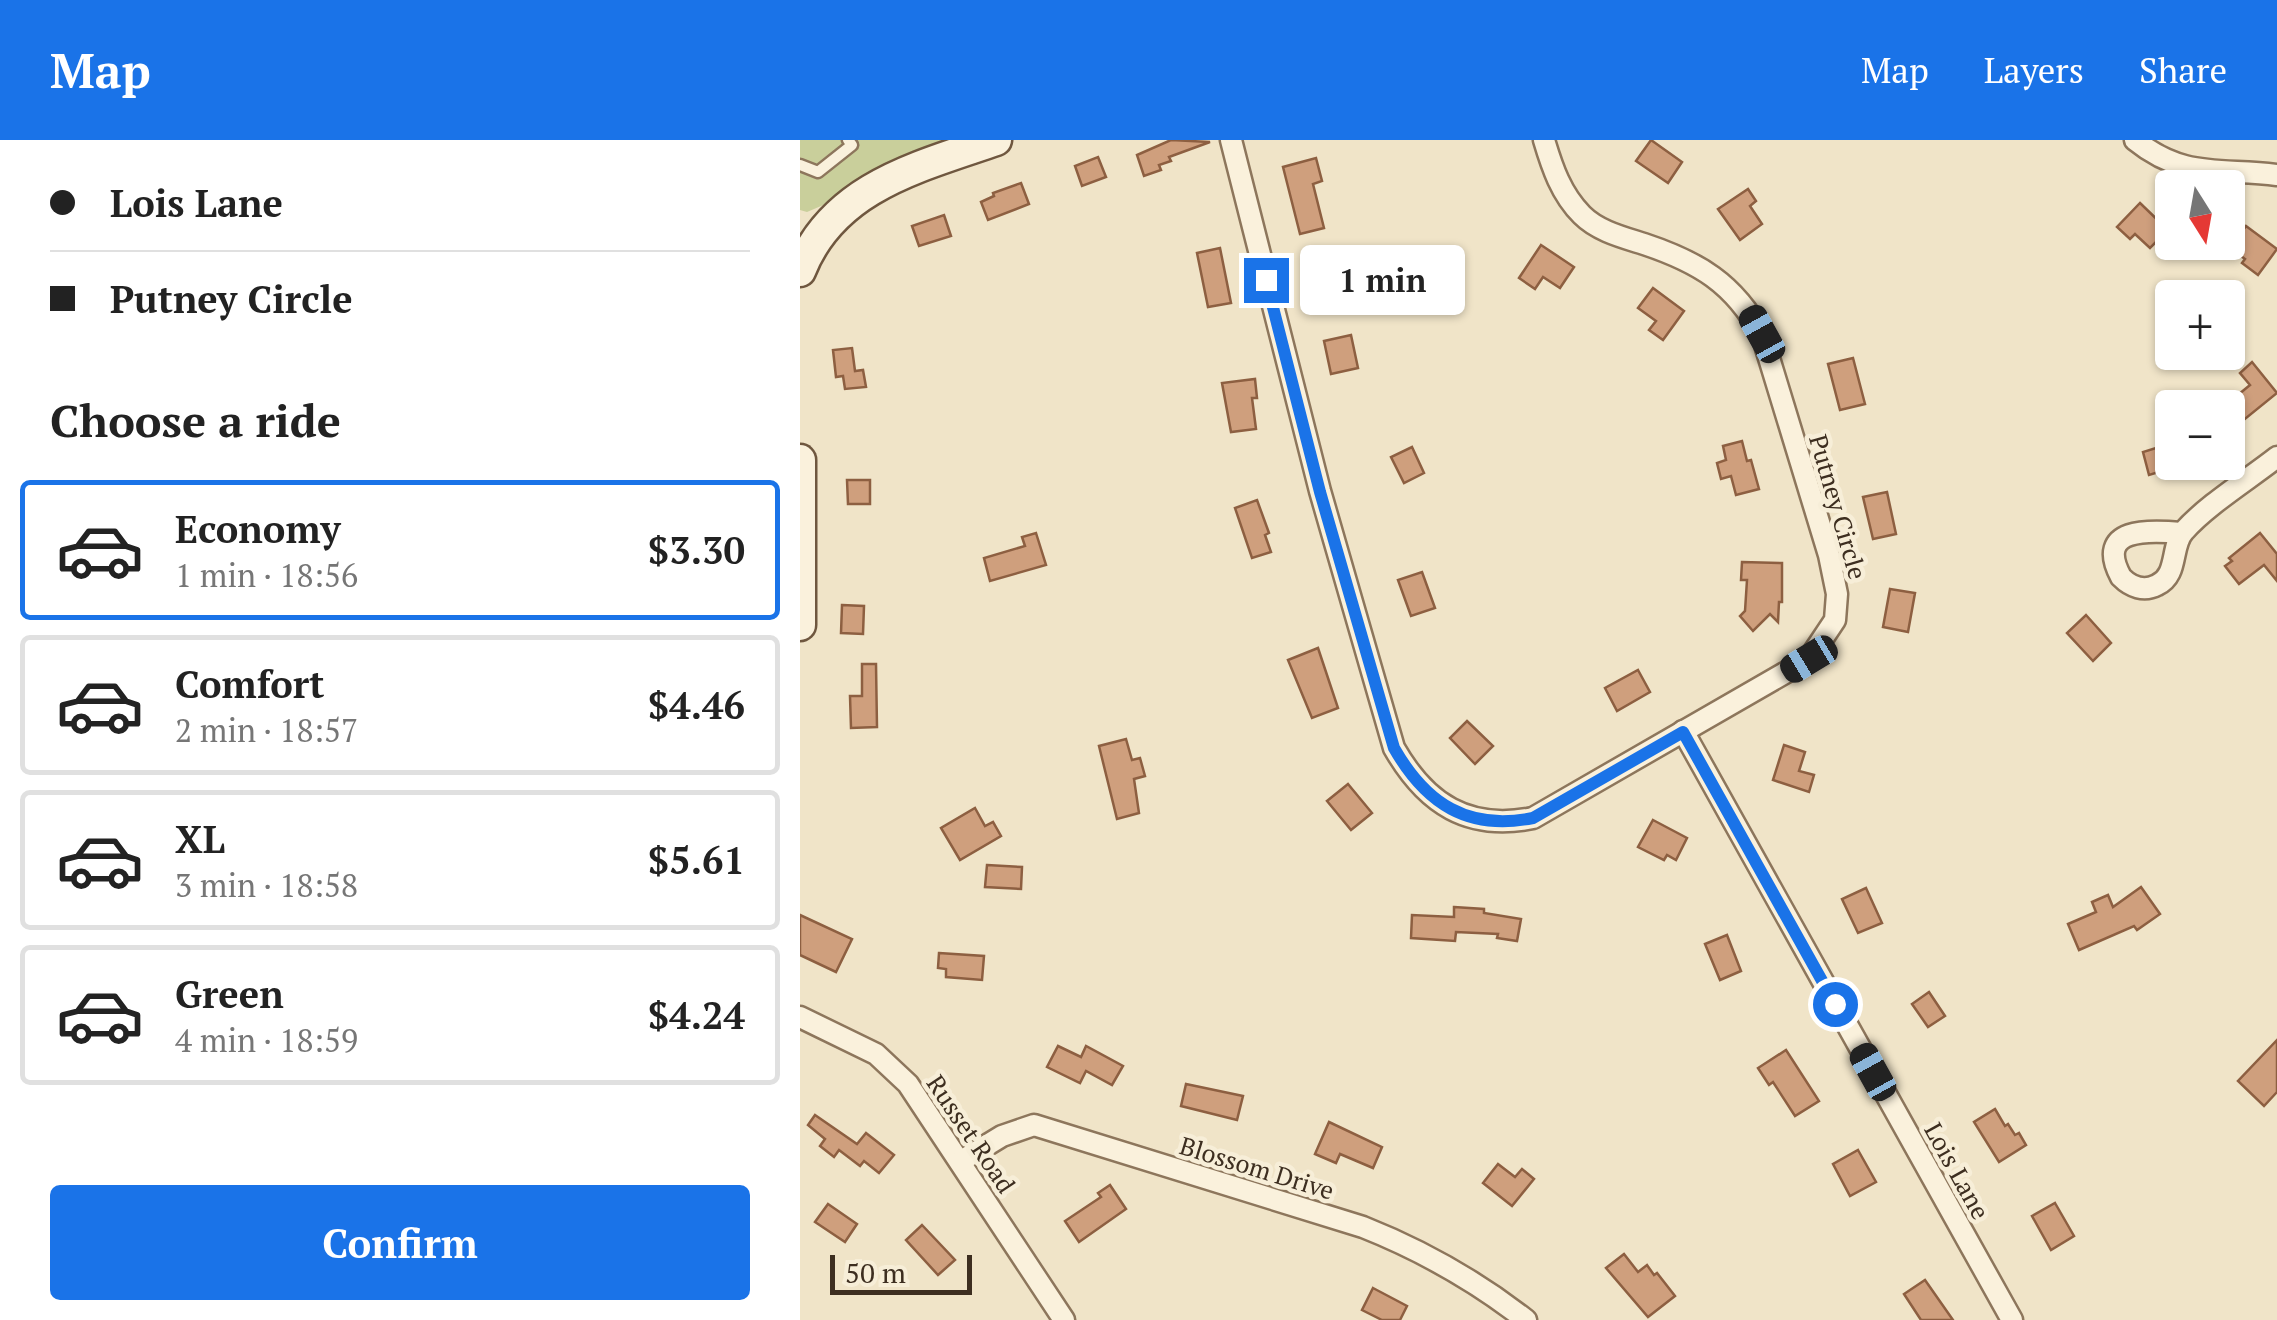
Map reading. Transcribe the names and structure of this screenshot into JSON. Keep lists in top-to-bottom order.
{
  "streets": {
    "street": [
      "Putney Circle",
      "Russet Road",
      "Blossom Drive",
      "Lois Lane"
    ]
  },
  "crossings": [
    ["Putney Circle", "Lois Lane"],
    ["Russet Road", "Blossom Drive"]
  ],
  "scale_bar": "50 m",
  "north": "bottom",
  "page": {
    "header": "Map",
    "nav": ["Map", "Layers", "Share"],
    "banner": ["Lois Lane", "Putney Circle"],
    "map_buttons": ["+", "−"],
    "bubble": "1 min",
    "heading": "Choose a ride",
    "list": [
      {
        "name": "Economy",
        "note": "1 min · 18:56",
        "value": "$3.30"
      },
      {
        "name": "Comfort",
        "note": "2 min · 18:57",
        "value": "$4.46"
      },
      {
        "name": "XL",
        "note": "3 min · 18:58",
        "value": "$5.61"
      },
      {
        "name": "Green",
        "note": "4 min · 18:59",
        "value": "$4.24"
      }
    ],
    "buttons": "Confirm",
    "scale": "50 m"
  }
}
